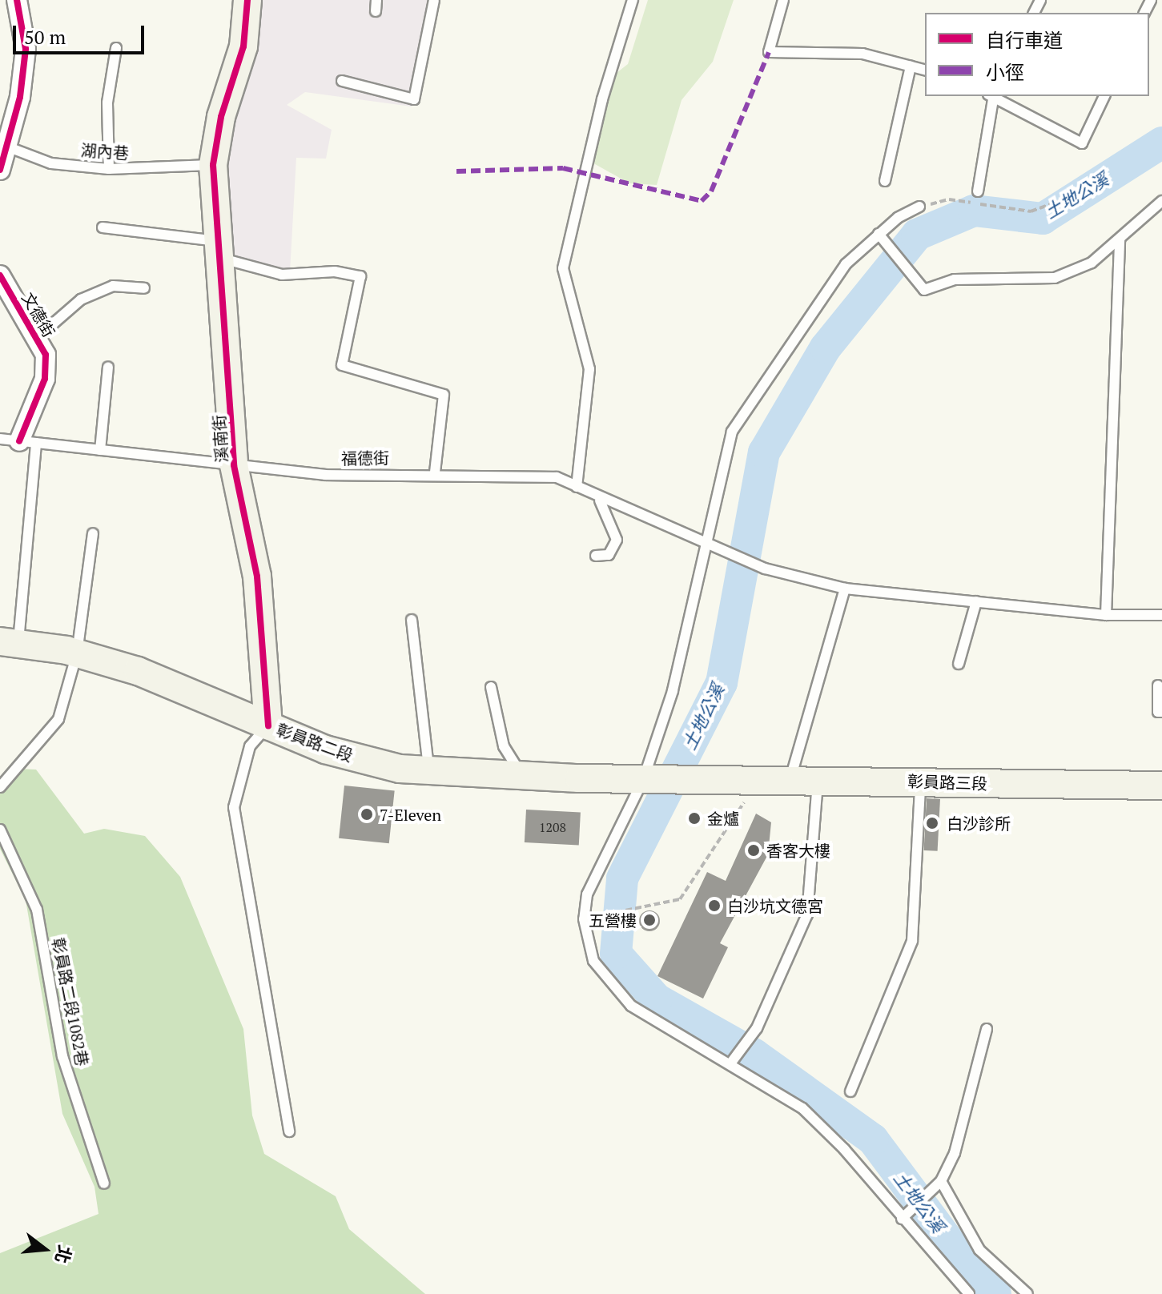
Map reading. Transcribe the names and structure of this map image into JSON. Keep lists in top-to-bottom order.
{
  "streets": {
    "main road": ["溪南街", "彰員路二段", "彰員路三段"],
    "street": ["文德街"],
    "lane": ["湖內巷", "福德街", "彰員路二段1082巷"]
  },
  "crossings": [
    ["湖內巷", "溪南街"],
    ["文德街", "福德街"],
    ["溪南街", "福德街"],
    ["溪南街", "彰員路二段"],
    ["彰員路二段", "彰員路三段"]
  ],
  "water": ["土地公溪"],
  "places": [
    "7-Eleven",
    "金爐",
    "白沙診所",
    "香客大樓",
    "白沙坑文德宮",
    "五營樓"
  ],
  "house_numbers": ["1208"],
  "legend": ["自行車道", "小徑"],
  "scale_bar": "50 m",
  "north": "right"
}
